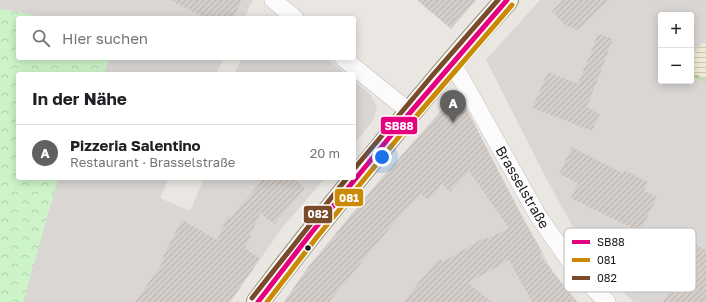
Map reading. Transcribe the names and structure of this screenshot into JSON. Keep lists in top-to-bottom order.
{
  "streets": {
    "street": ["Brasselstraße"]
  },
  "lines": ["transit line SB88", "transit line 082", "transit line 081"],
  "legend": ["SB88", "081", "082"],
  "page": {
    "map_buttons": ["+", "−"],
    "search": "Hier suchen",
    "heading": "In der Nähe",
    "pins": "A",
    "list": [
      {
        "mark": "A",
        "name": "Pizzeria Salentino",
        "note": "Restaurant · Brasselstraße",
        "value": "20 m"
      }
    ]
  }
}
